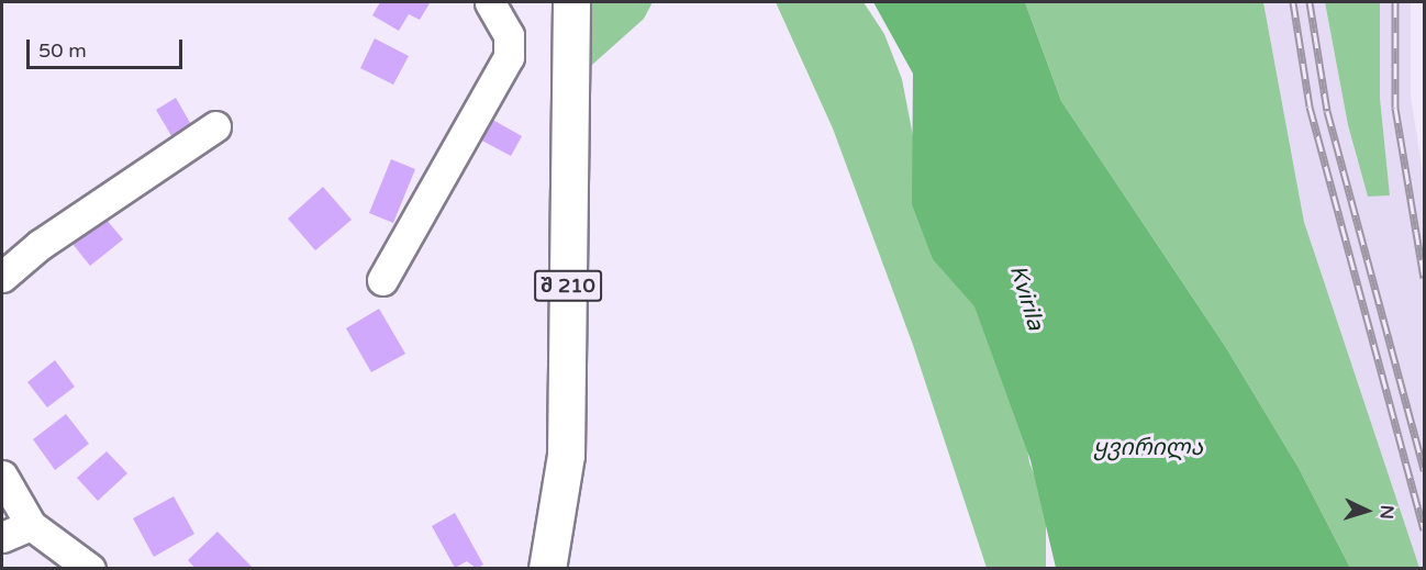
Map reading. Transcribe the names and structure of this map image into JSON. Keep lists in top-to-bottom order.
{
  "streets": {
    "main road": ["შ 210"]
  },
  "water": ["Kvirila", "ყვირილა"],
  "scale_bar": "50 m",
  "north": "right"
}
